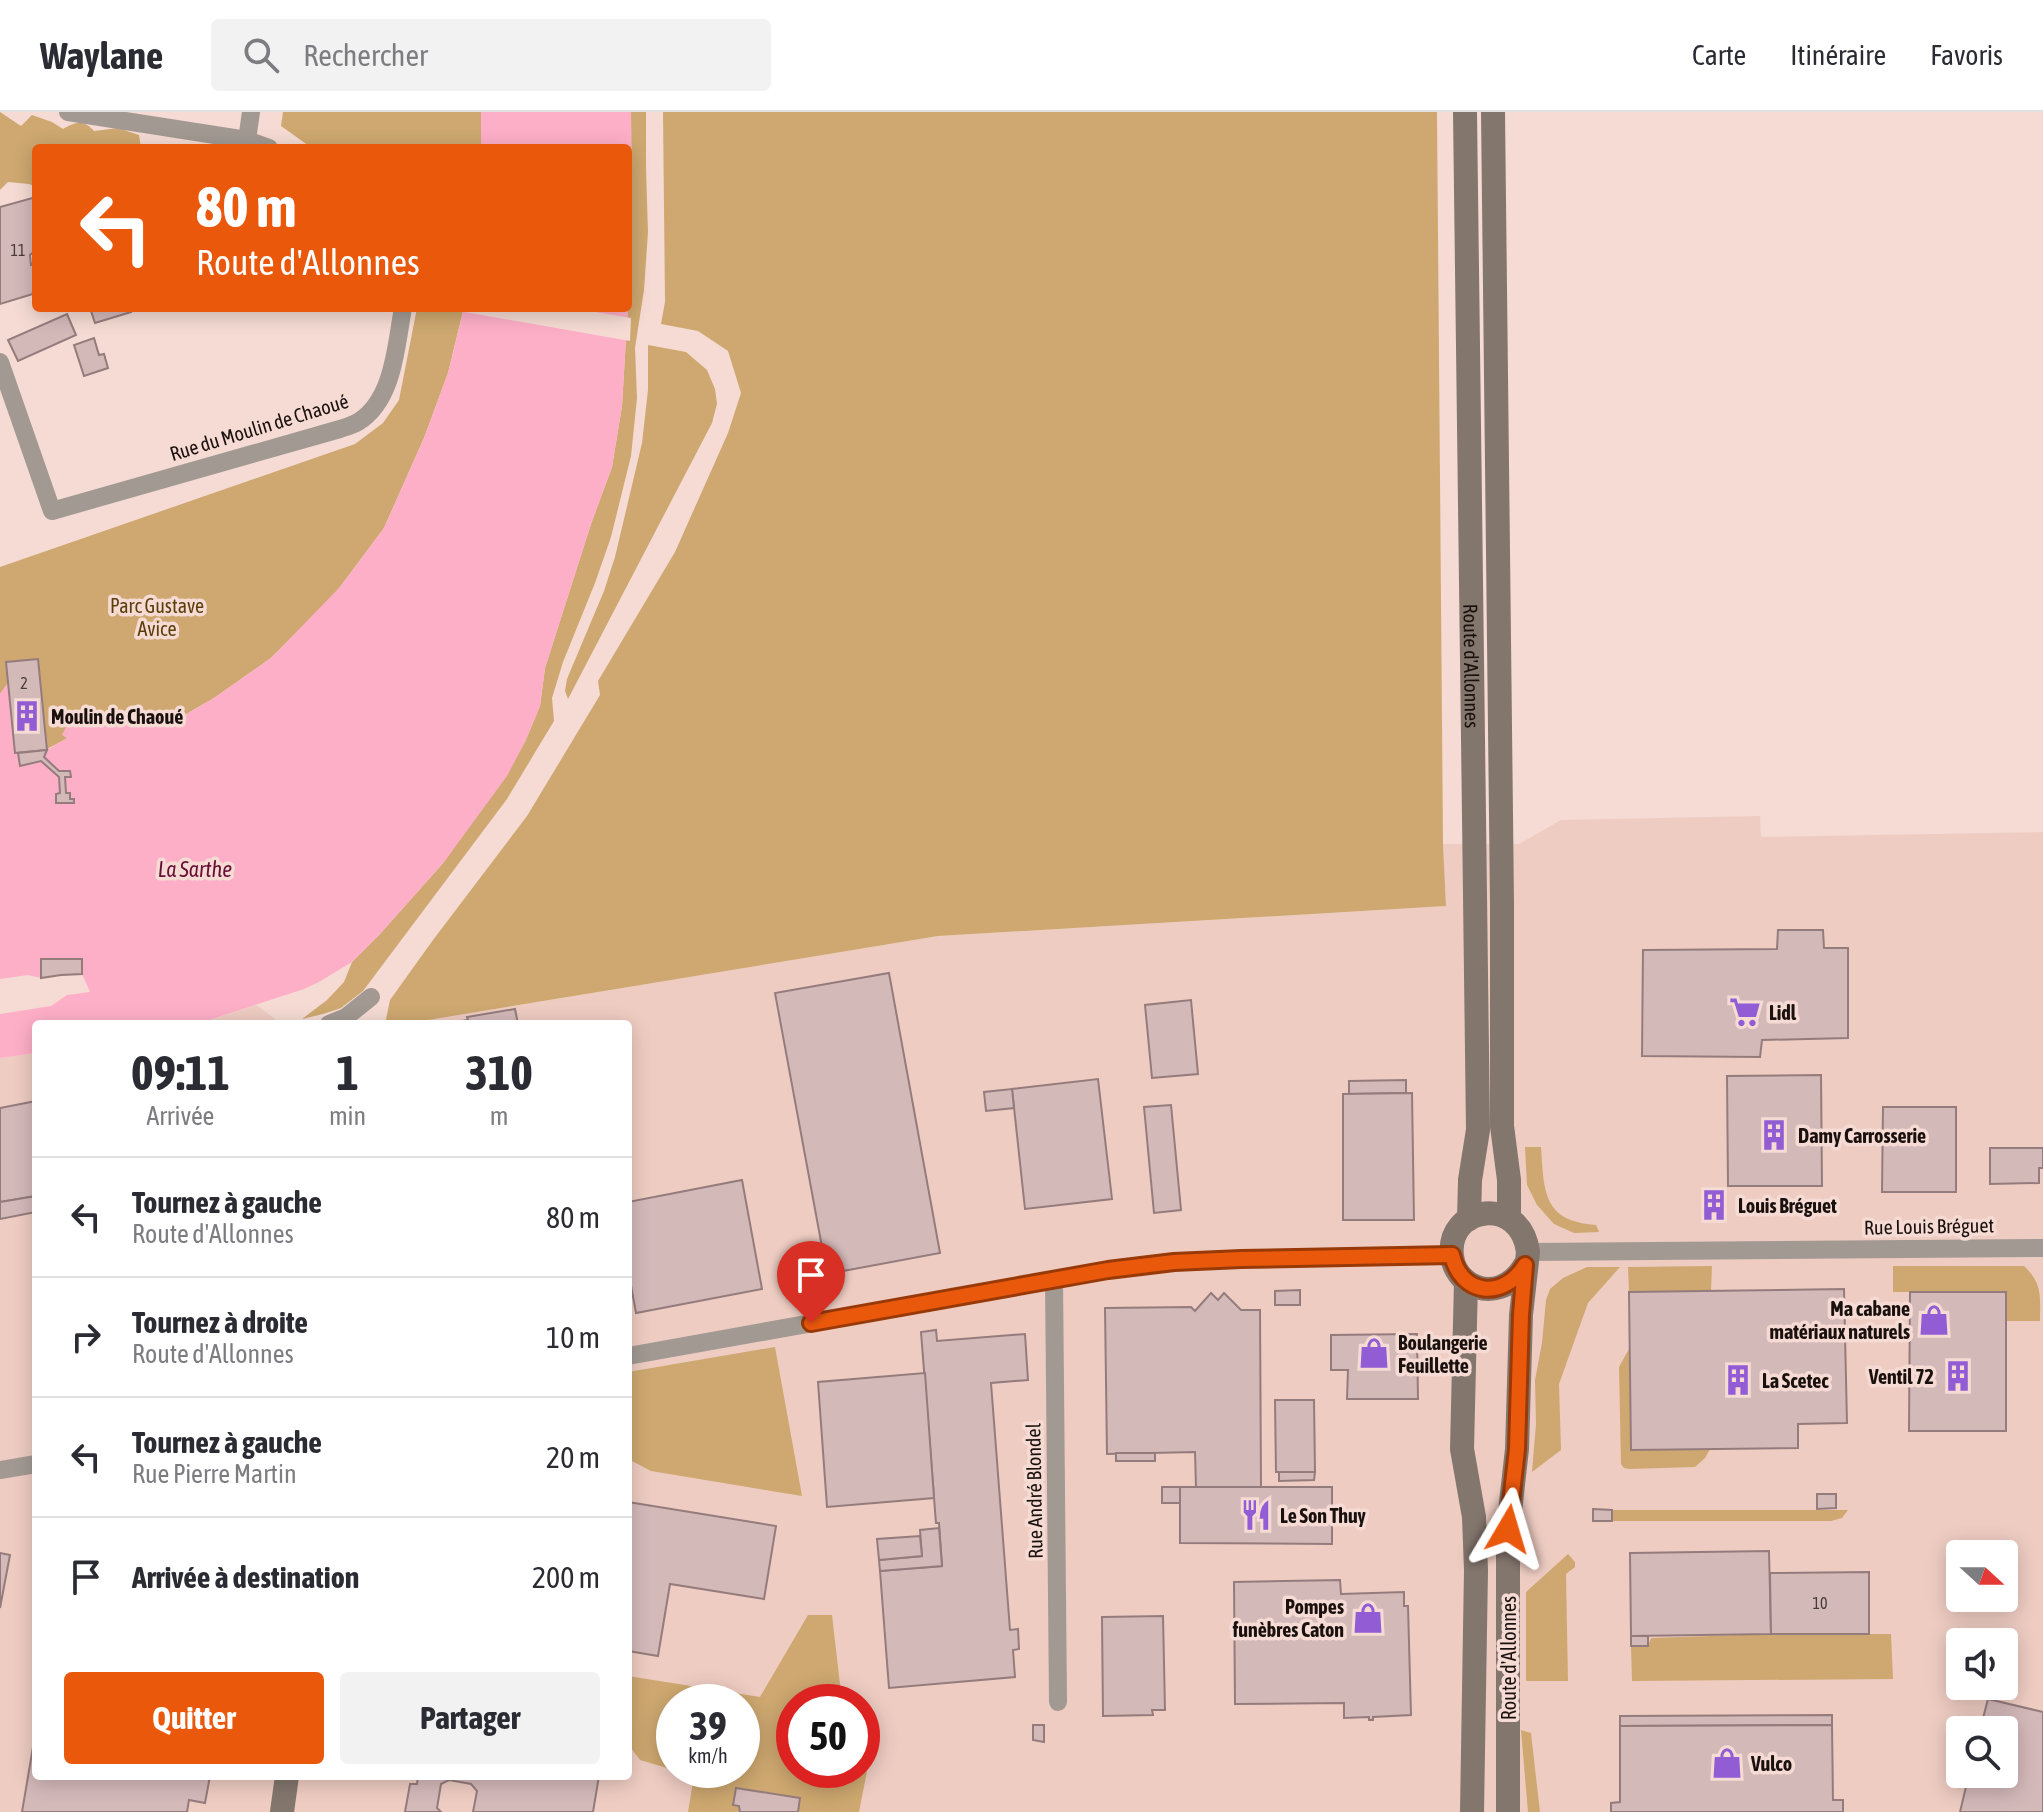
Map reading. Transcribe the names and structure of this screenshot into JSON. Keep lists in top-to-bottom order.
{
  "streets": {
    "main road": ["Route d'Allonnes"],
    "street": ["Rue du Moulin de Chaoué", "Rue Louis Bréguet", "Rue André Blondel"]
  },
  "crossings": [
    ["Route d'Allonnes", "Rue Louis Bréguet"]
  ],
  "water": ["La Sarthe"],
  "parks": ["Parc Gustave Avice"],
  "places": {
    "building": [
      "Moulin de Chaoué",
      "Damy Carrosserie",
      "Louis Bréguet",
      "Ventil 72",
      "La Scetec"
    ],
    "supermarket": ["Lidl"],
    "shop": [
      "Ma cabane matériaux naturels",
      "Boulangerie Feuillette",
      "Pompes funèbres Caton",
      "Vulco"
    ],
    "restaurant": ["Le Son Thuy"]
  },
  "house_numbers": ["11", "2", "10"],
  "north": "right",
  "page": {
    "header": "Waylane",
    "search": "Rechercher",
    "nav": ["Carte", "Itinéraire", "Favoris"],
    "turn": ["80 m", "Route d'Allonnes"],
    "eta": [
      "09:11",
      "Arrivée",
      "1",
      "min",
      "310",
      "m"
    ],
    "list": [
      {
        "name": "Tournez à gauche",
        "note": "Route d'Allonnes",
        "value": "80 m"
      },
      {
        "name": "Tournez à droite",
        "note": "Route d'Allonnes",
        "value": "10 m"
      },
      {
        "name": "Tournez à gauche",
        "note": "Rue Pierre Martin",
        "value": "20 m"
      },
      {
        "name": "Arrivée à destination",
        "value": "200 m"
      }
    ],
    "buttons": ["Quitter", "Partager"],
    "speed": "39 km/h",
    "limit": "50"
  }
}
